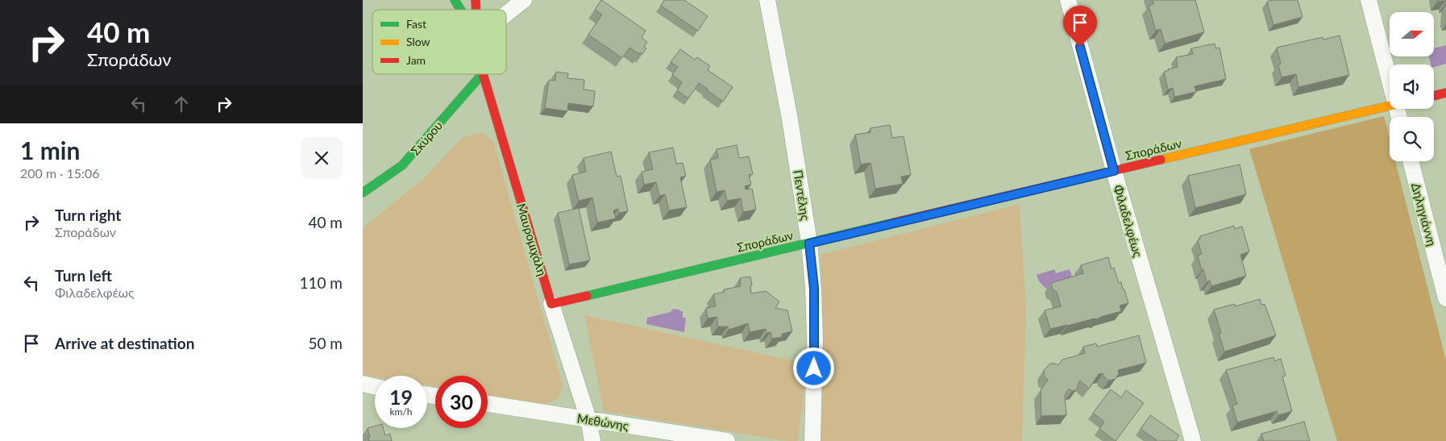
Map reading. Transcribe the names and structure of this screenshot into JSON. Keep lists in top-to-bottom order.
{
  "streets": {
    "street": [
      "Σκύρου",
      "Σποράδων",
      "Πεντέλης",
      "Δηληγιάννη",
      "Φιλαδελφέως",
      "Μαυρομιχάλη",
      "Μεθώνης"
    ]
  },
  "crossings": [
    ["Σποράδων", "Πεντέλης"],
    ["Σποράδων", "Φιλαδελφέως"],
    ["Σποράδων", "Μαυρομιχάλη"],
    ["Μαυρομιχάλη", "Μεθώνης"]
  ],
  "legend": ["Fast", "Slow", "Jam"],
  "north": "right",
  "page": {
    "turn": ["40 m", "Σποράδων"],
    "heading": ["1 min", "200 m · 15:06"],
    "list": [
      {
        "name": "Turn right",
        "note": "Σποράδων",
        "value": "40 m"
      },
      {
        "name": "Turn left",
        "note": "Φιλαδελφέως",
        "value": "110 m"
      },
      {
        "name": "Arrive at destination",
        "value": "50 m"
      }
    ],
    "speed": "19 km/h",
    "limit": "30"
  }
}
